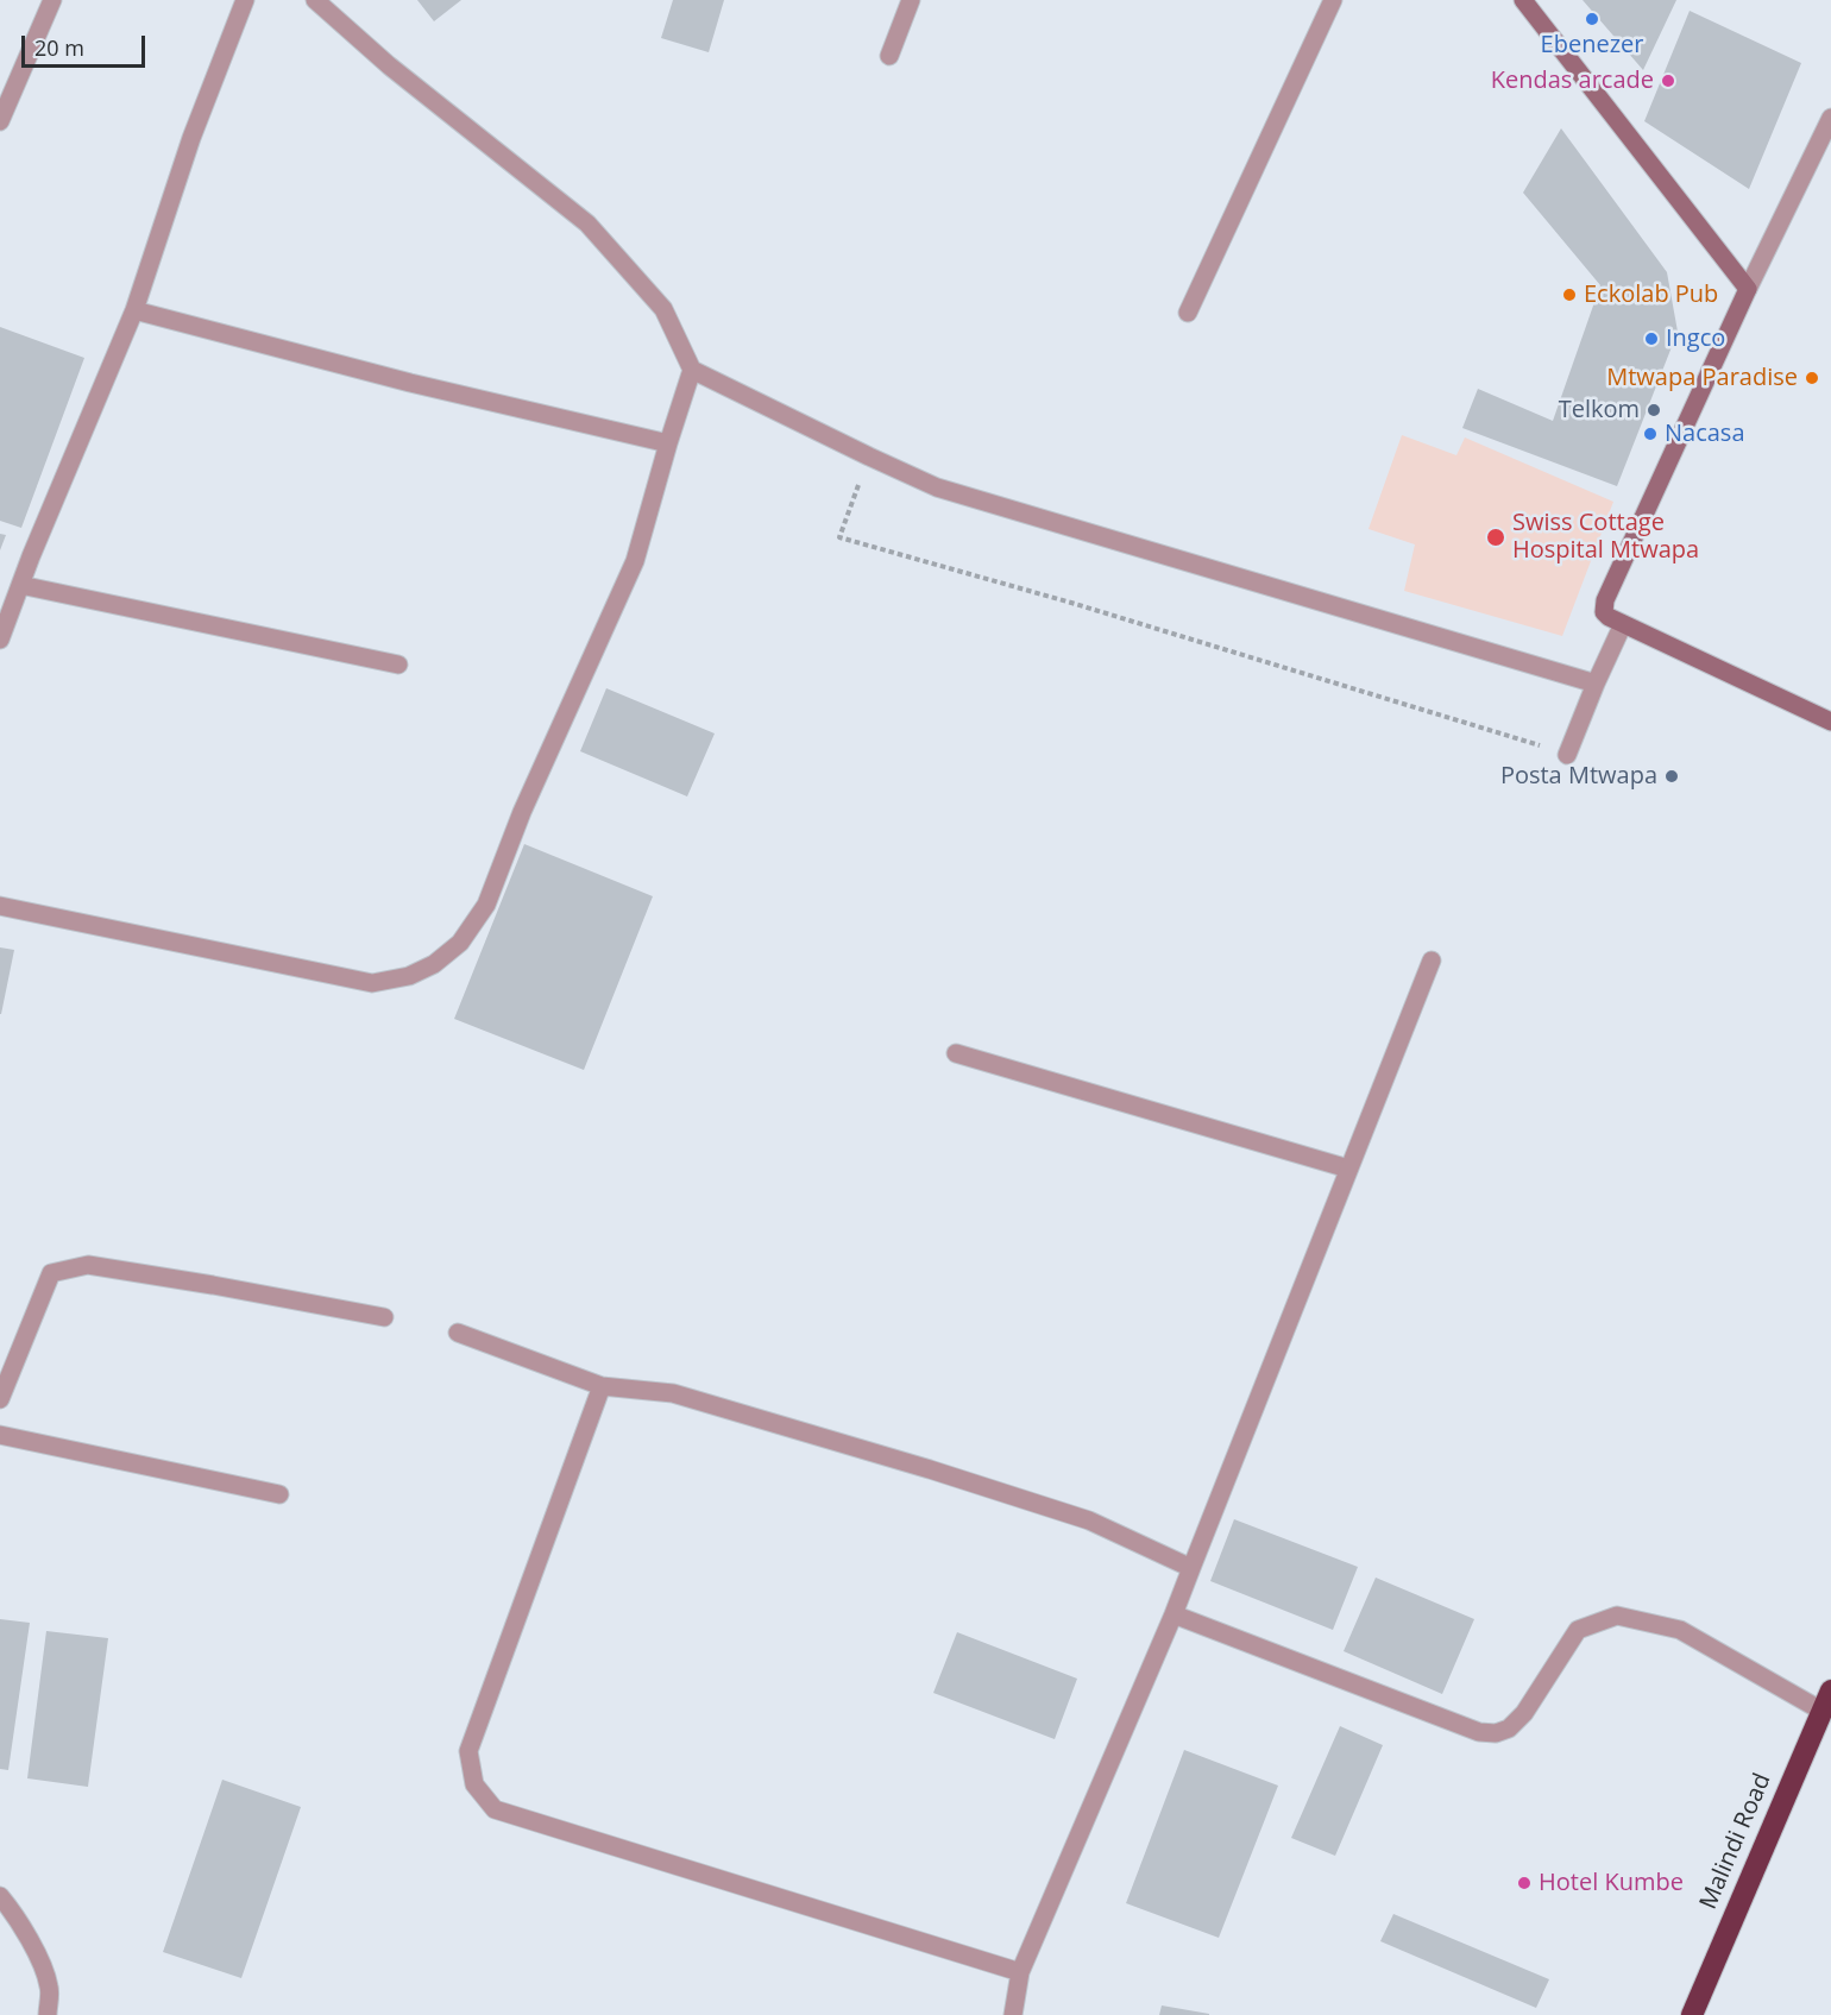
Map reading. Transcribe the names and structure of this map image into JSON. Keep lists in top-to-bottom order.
{
  "streets": {
    "highway": ["Malindi Road"]
  },
  "places": [
    "Ebenezer",
    "Kendas arcade",
    "Eckolab Pub",
    "Ingco",
    "Mtwapa Paradise",
    "Telkom",
    "Nacasa",
    "Swiss Cottage Hospital Mtwapa",
    "Posta Mtwapa",
    "Hotel Kumbe"
  ],
  "scale_bar": "20 m"
}
